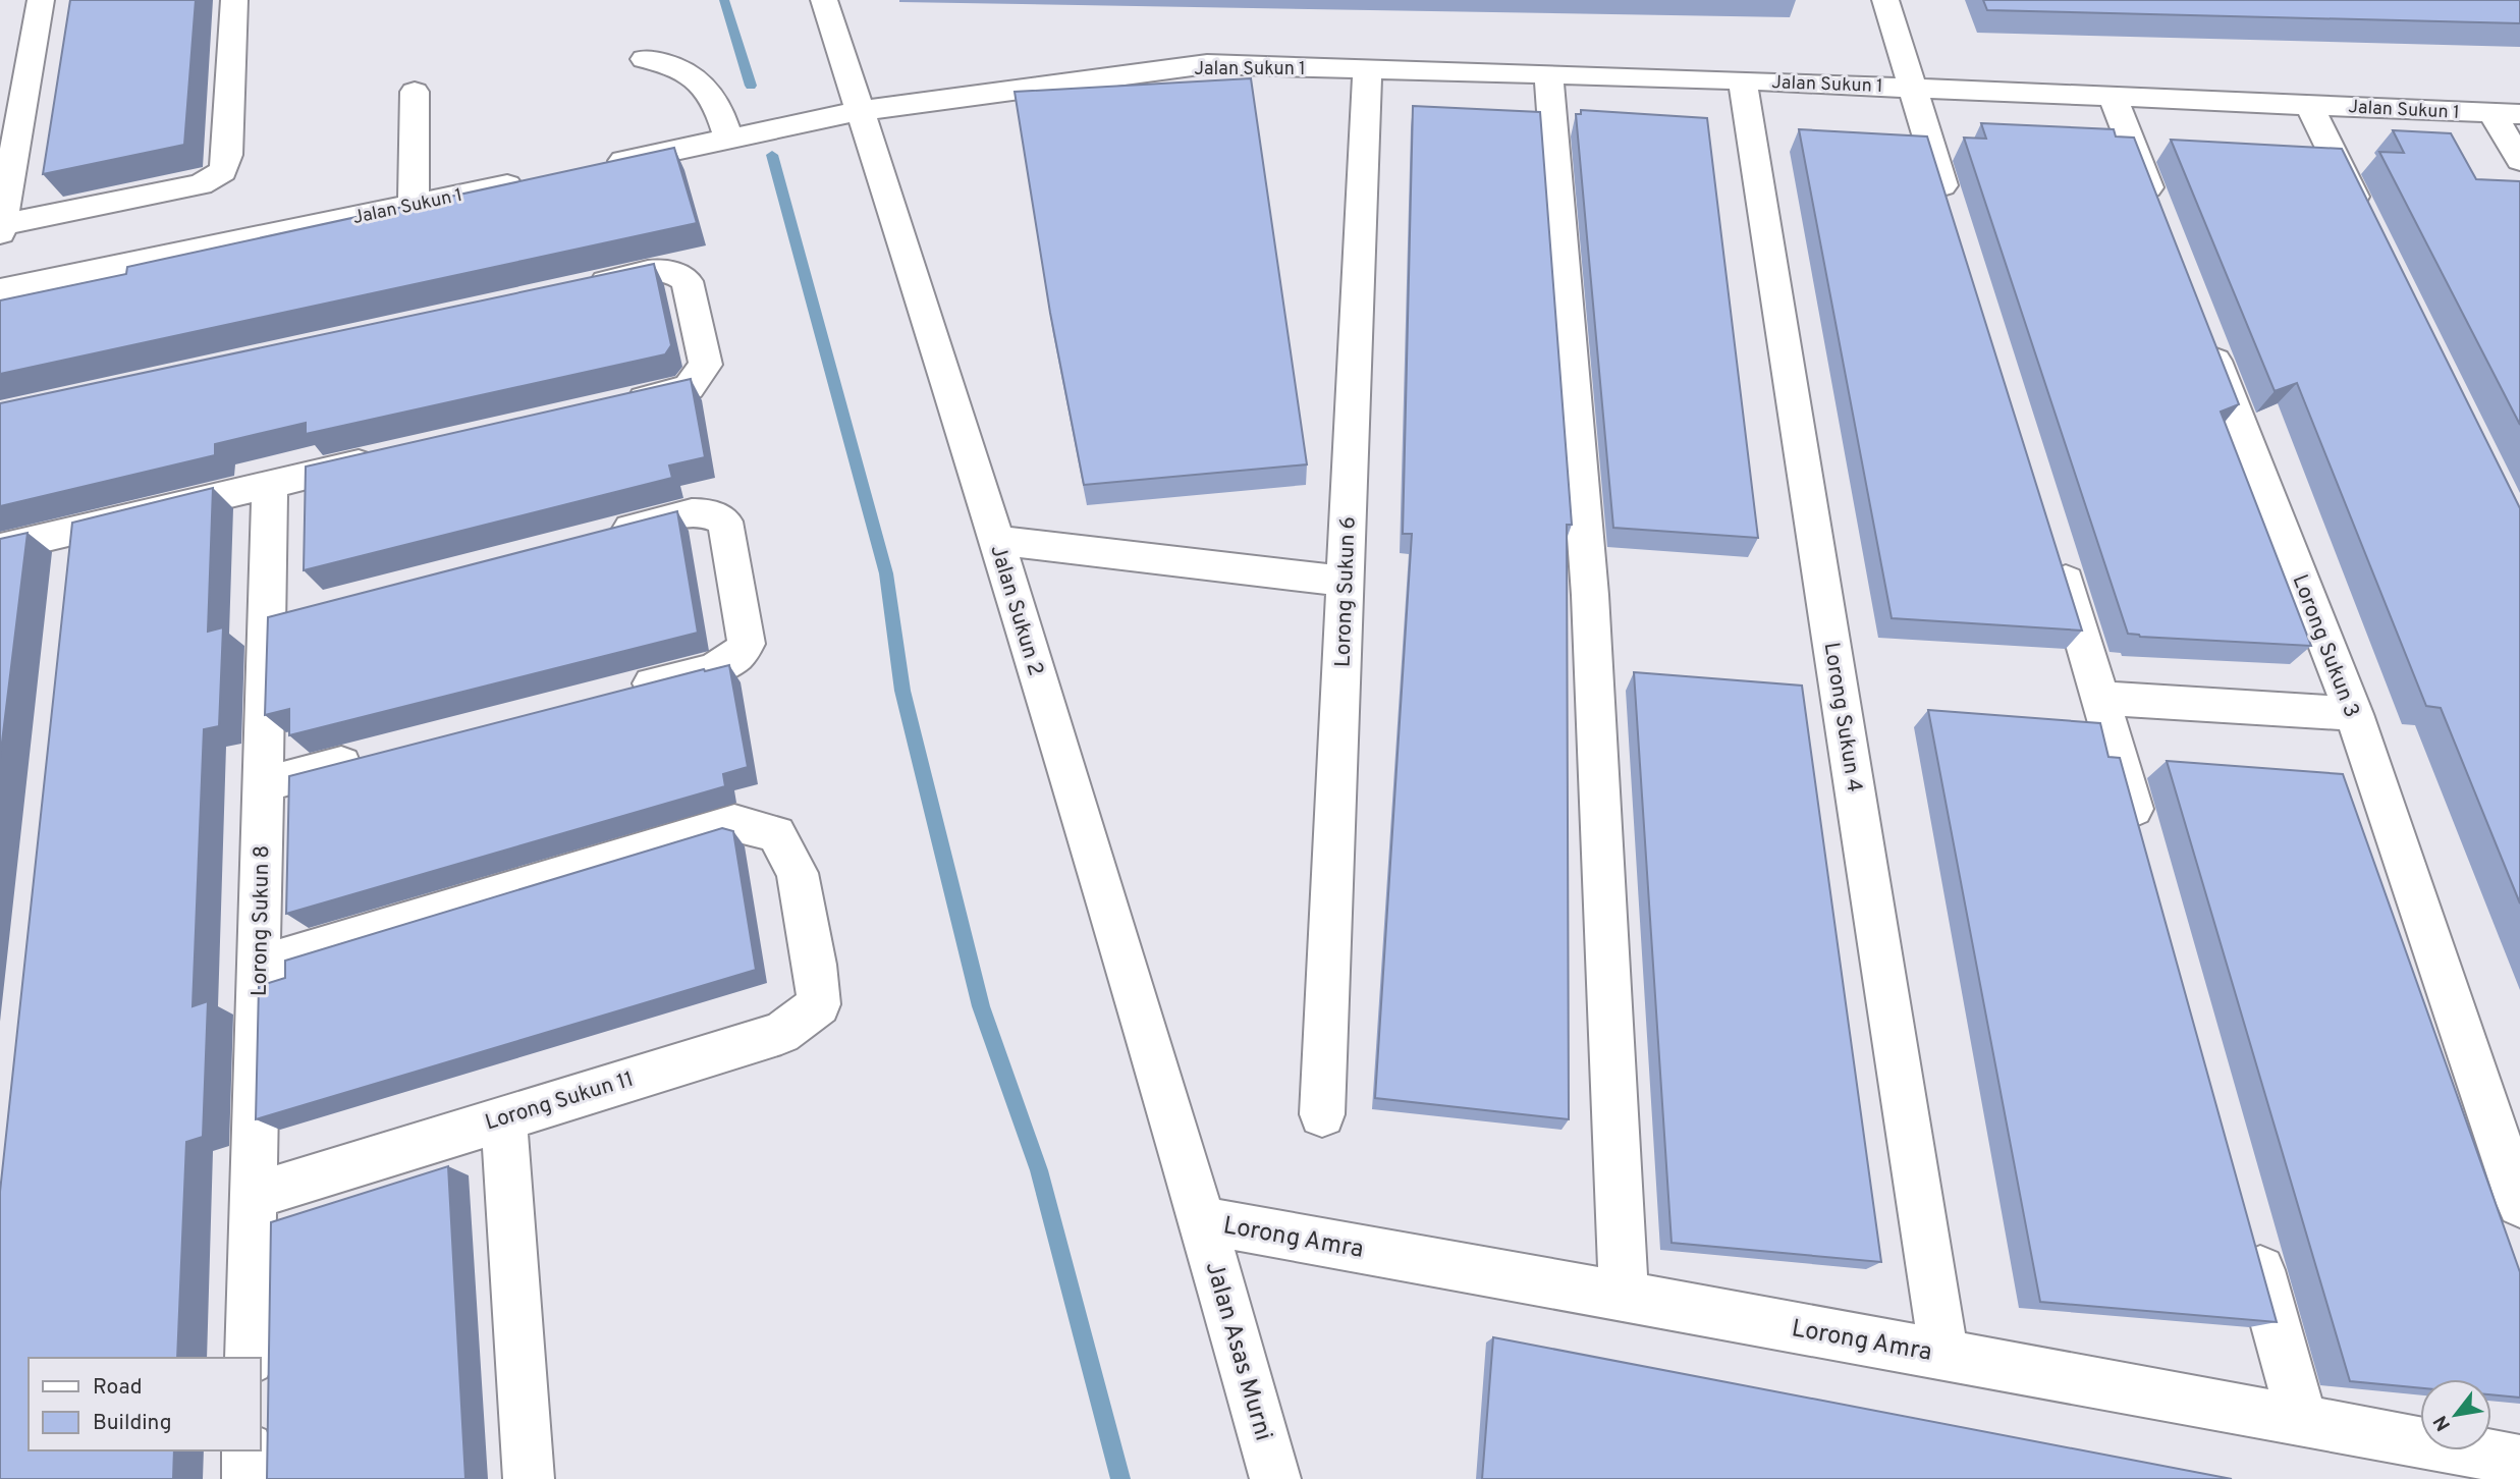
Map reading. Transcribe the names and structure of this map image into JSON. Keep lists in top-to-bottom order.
{
  "streets": {
    "street": [
      "Jalan Sukun 1",
      "Lorong Sukun 6",
      "Jalan Sukun 2",
      "Lorong Sukun 3",
      "Lorong Sukun 4",
      "Lorong Sukun 8",
      "Lorong Sukun 11",
      "Lorong Amra",
      "Jalan Asas Murni"
    ]
  },
  "crossings": [
    ["Jalan Sukun 1", "Lorong Sukun 6"],
    ["Jalan Sukun 1", "Jalan Sukun 2"],
    ["Jalan Sukun 1", "Lorong Sukun 4"],
    ["Jalan Sukun 2", "Lorong Amra"],
    ["Jalan Sukun 2", "Jalan Asas Murni"],
    ["Lorong Sukun 4", "Lorong Amra"],
    ["Lorong Sukun 8", "Lorong Sukun 11"],
    ["Lorong Amra", "Jalan Asas Murni"]
  ],
  "legend": ["Road", "Building"],
  "north": "bottom left"
}
